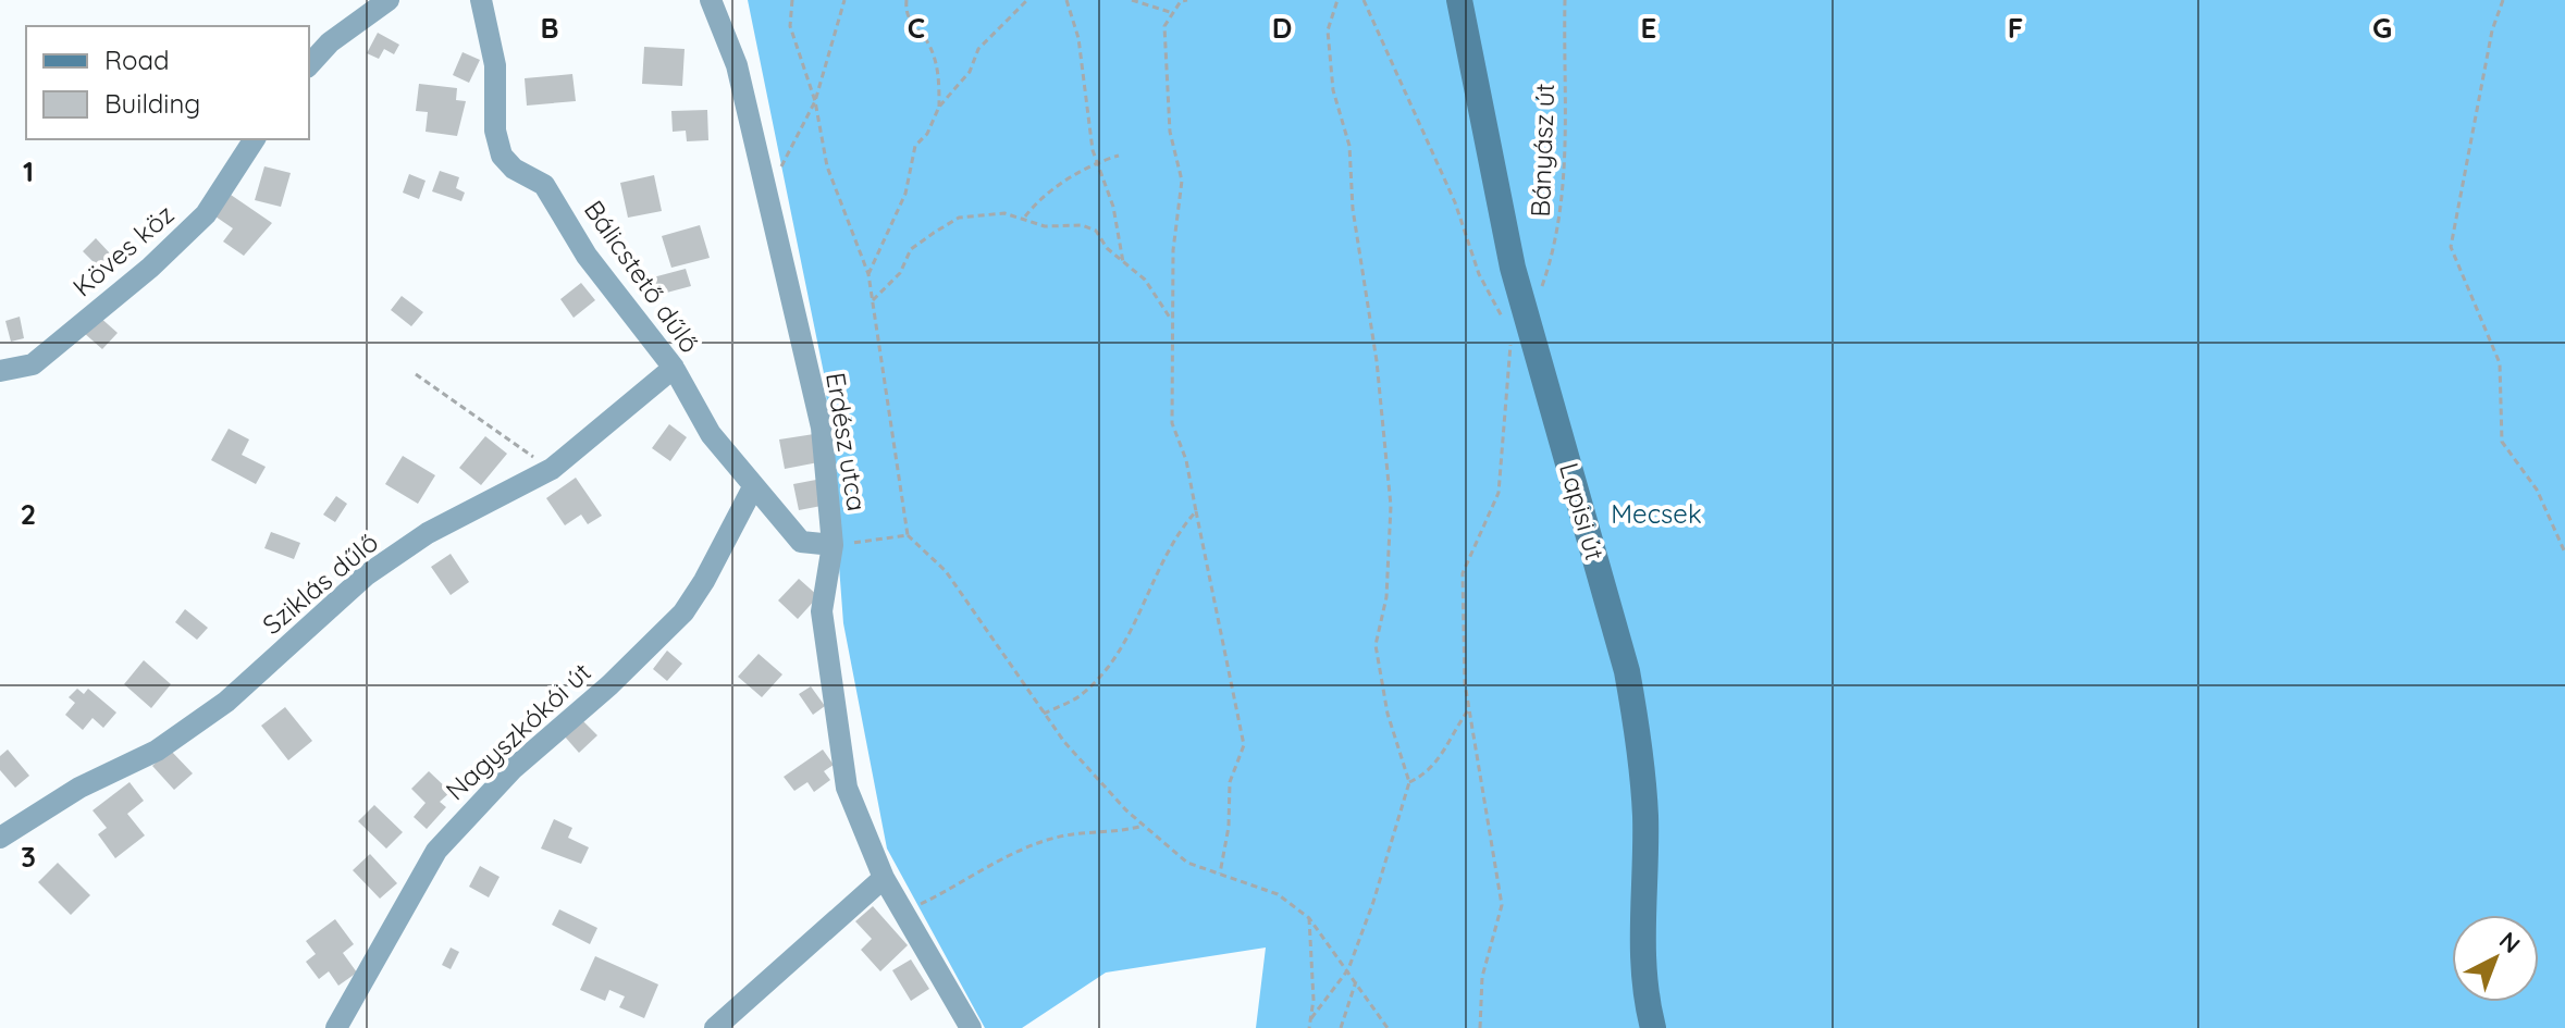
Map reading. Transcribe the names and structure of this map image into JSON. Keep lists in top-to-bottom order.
{
  "streets": {
    "street": [
      "Köves köz",
      "Bálicstető dűlő",
      "Erdész utca",
      "Lapisi út",
      "Sziklás dűlő",
      "Nagyszkókói út"
    ],
    "path": ["Bányász út"]
  },
  "crossings": [
    ["Bányász út", "Lapisi út"],
    ["Bálicstető dűlő", "Erdész utca"],
    ["Bálicstető dűlő", "Sziklás dűlő"],
    ["Bálicstető dűlő", "Nagyszkókói út"]
  ],
  "parks": ["Mecsek"],
  "legend": ["Road", "Building"],
  "north": "top right",
  "grid": {
    "columns": [
      "B",
      "C",
      "D",
      "E",
      "F",
      "G"
    ],
    "rows": ["1", "2", "3"]
  }
}
